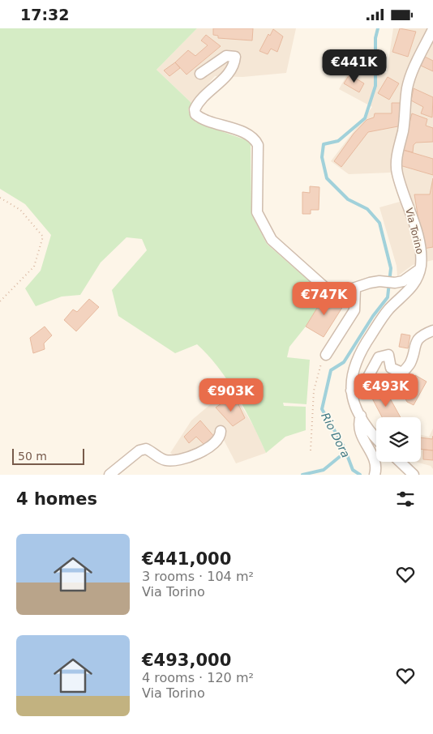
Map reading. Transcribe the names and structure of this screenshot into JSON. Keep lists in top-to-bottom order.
{
  "streets": {
    "street": ["Via Torino"]
  },
  "water": ["Rio Dora"],
  "scale_bar": "50 m",
  "page": {
    "status": "17:32",
    "price": [
      "€441K",
      "€747K",
      "€493K",
      "€903K"
    ],
    "scale": "50 m",
    "heading": "4 homes",
    "list": [
      {
        "name": "€441,000",
        "note": "3 rooms · 104 m² · Via Torino"
      },
      {
        "name": "€493,000",
        "note": "4 rooms · 120 m² · Via Torino"
      }
    ]
  }
}
